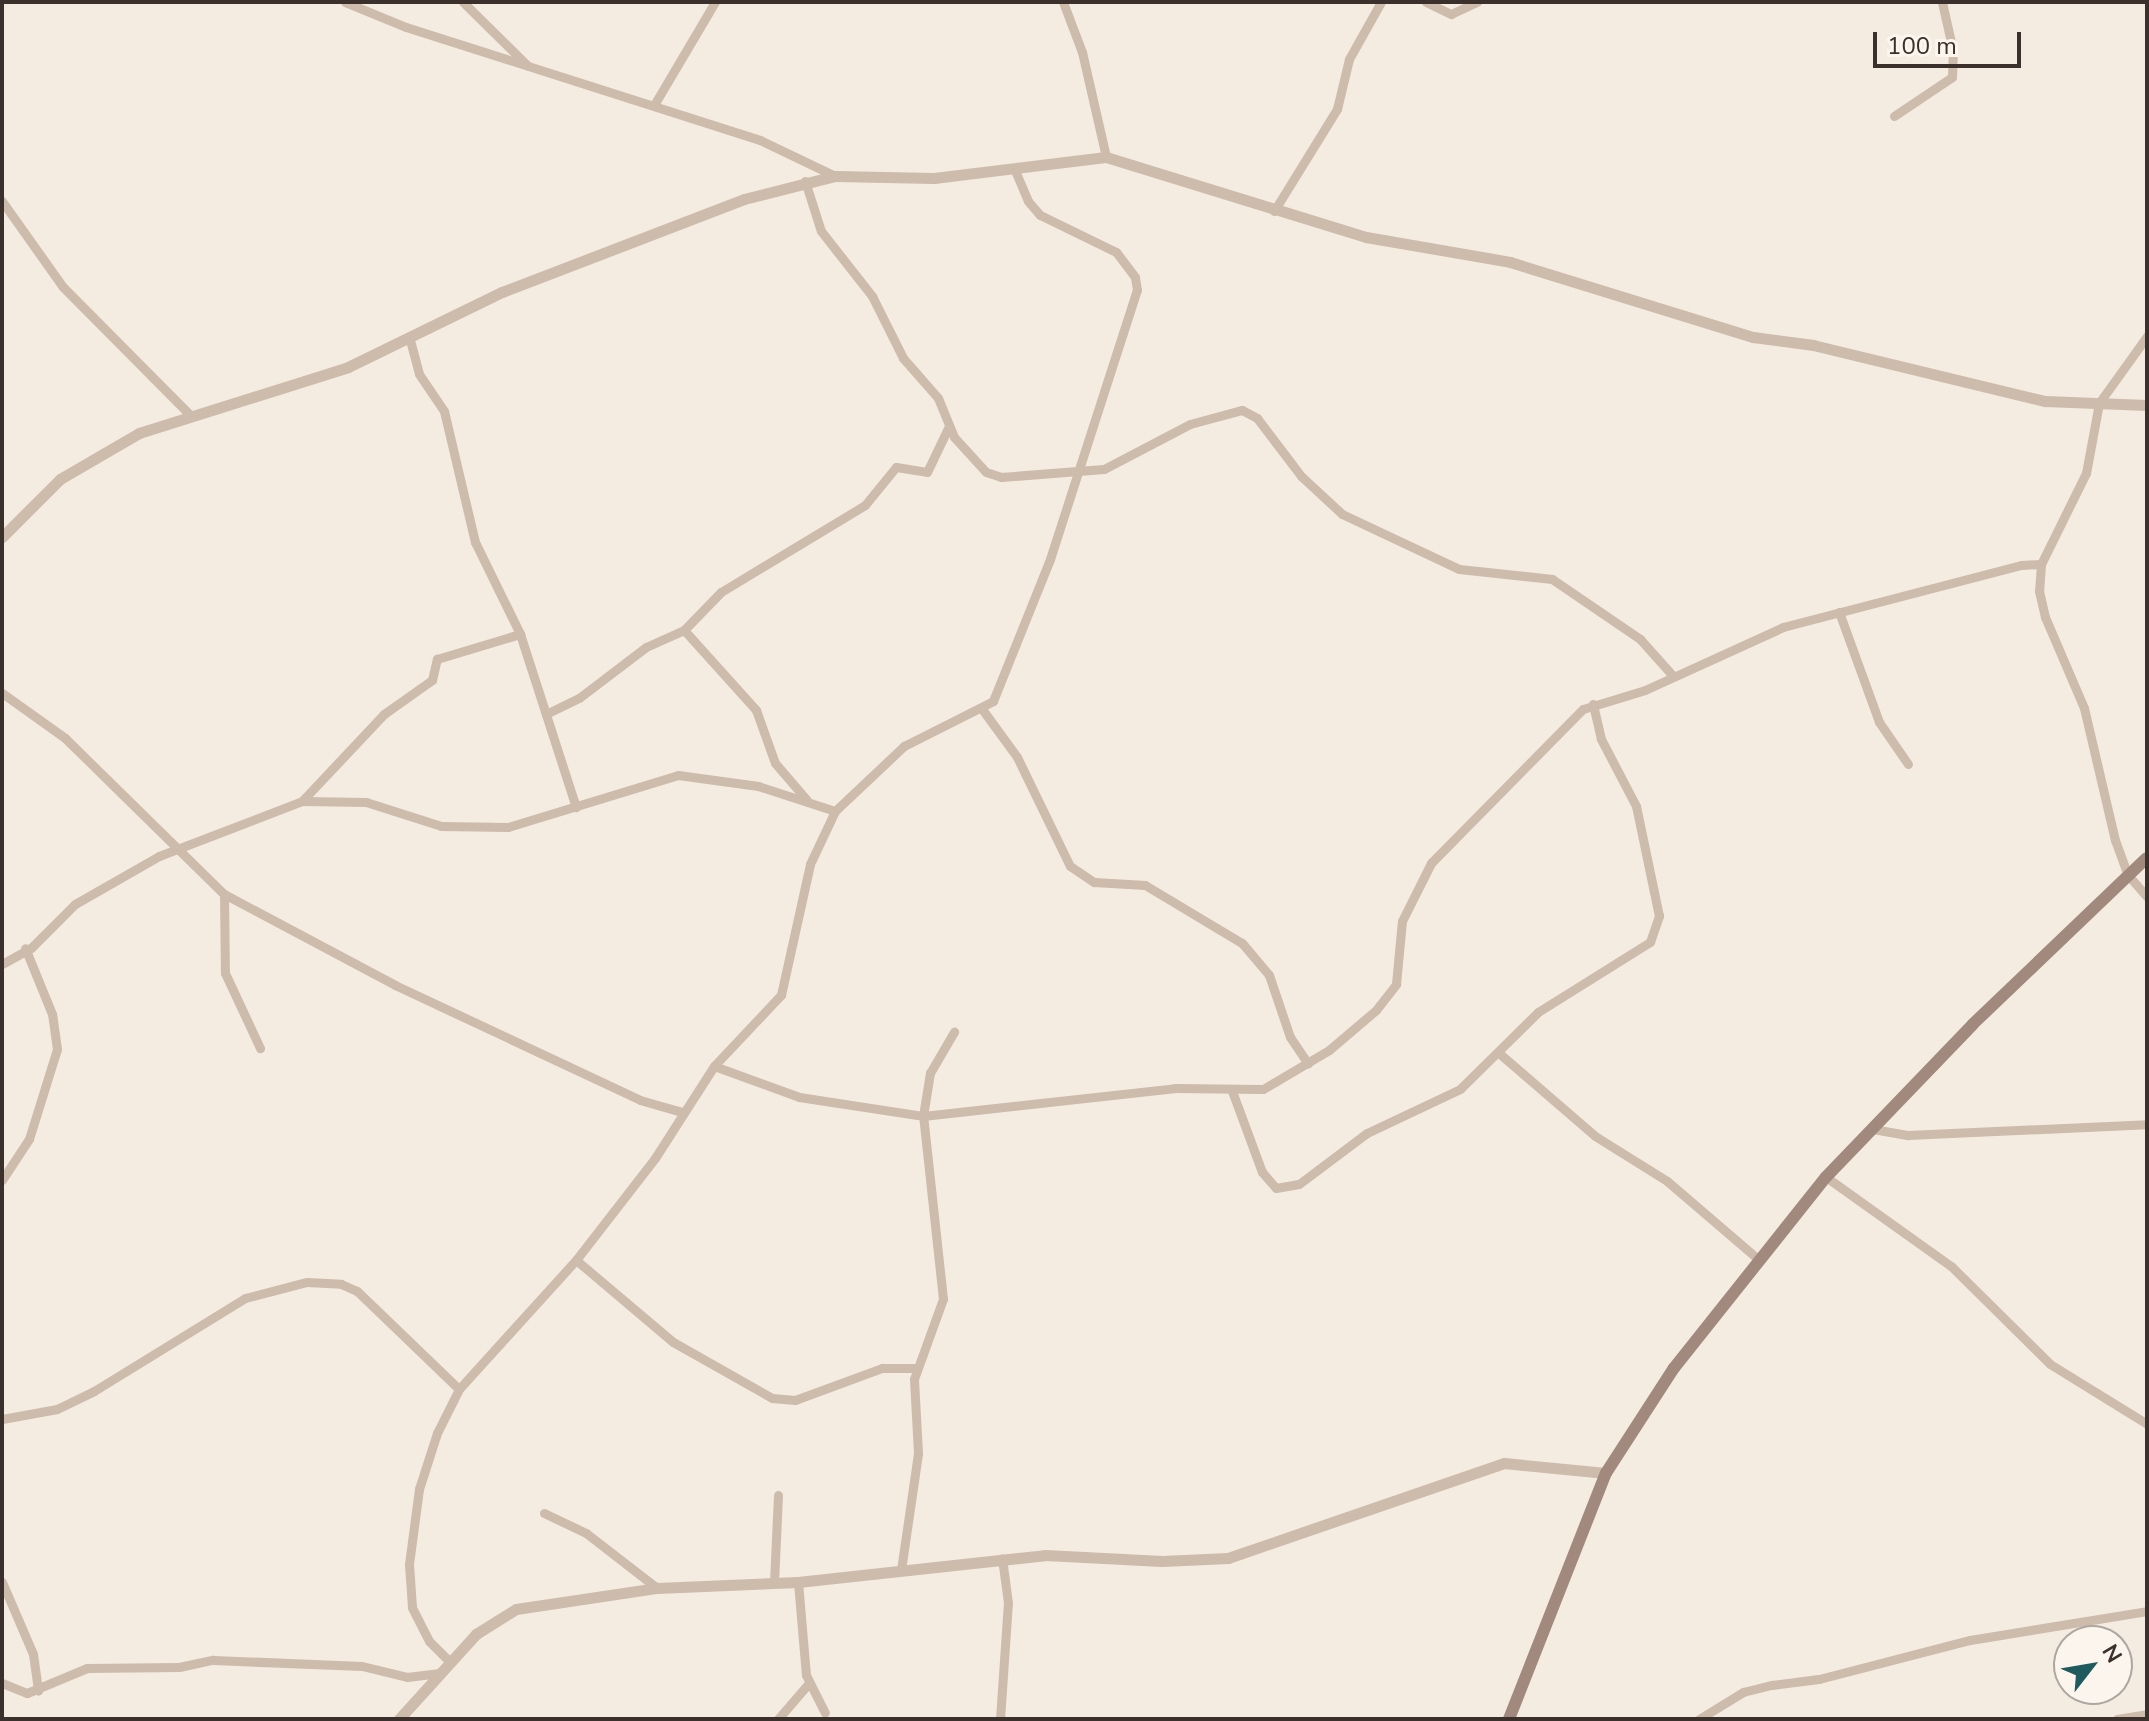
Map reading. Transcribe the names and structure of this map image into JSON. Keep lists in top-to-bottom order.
{
  "scale_bar": "100 m",
  "north": "top right"
}
